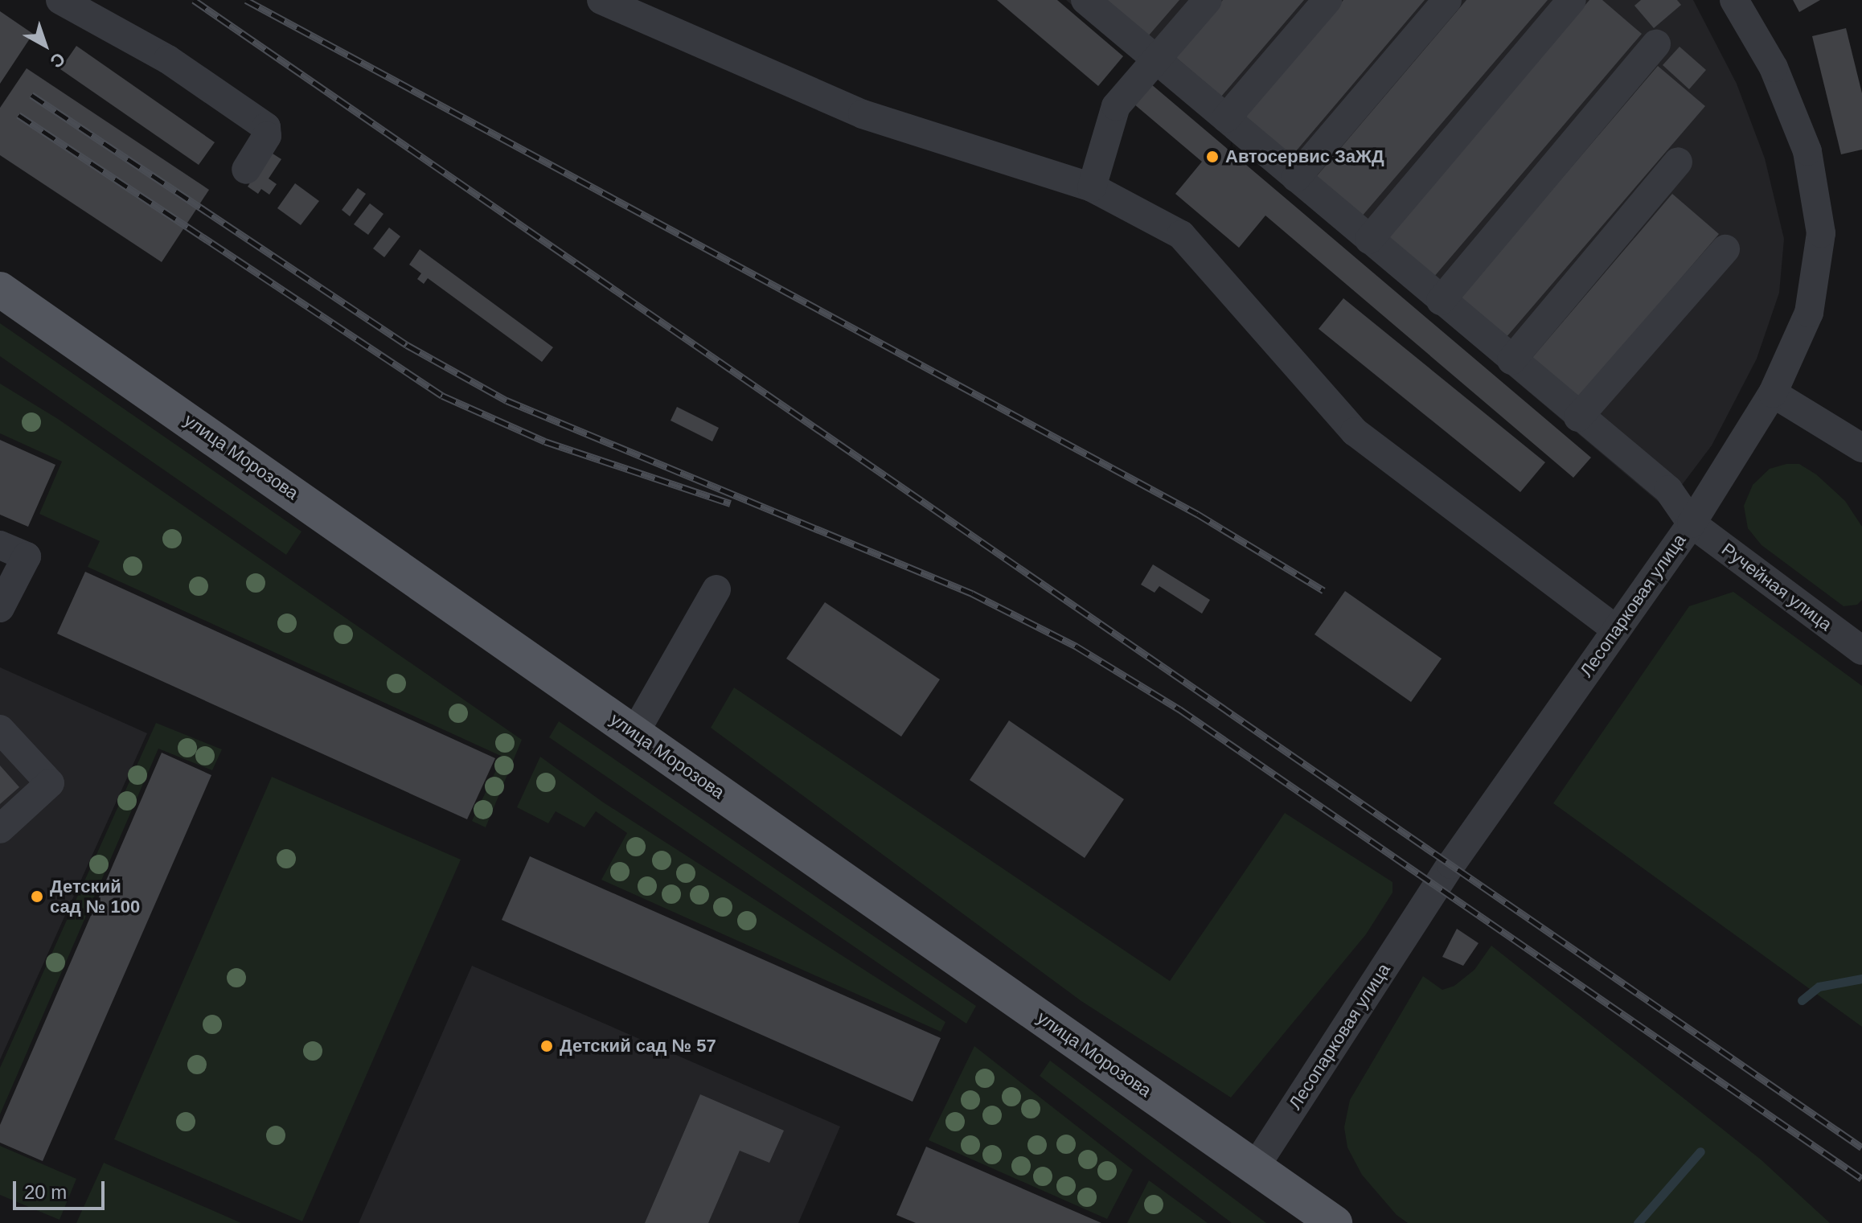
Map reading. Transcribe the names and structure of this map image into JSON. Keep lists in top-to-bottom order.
{
  "streets": {
    "main road": ["улица Морозова"],
    "street": ["Ручейная улица", "Лесопарковая улица"]
  },
  "crossings": [
    ["улица Морозова", "Лесопарковая улица"],
    ["Ручейная улица", "Лесопарковая улица"]
  ],
  "places": ["Автосервис ЗаЖД", "Детский сад № 100", "Детский сад № 57"],
  "scale_bar": "20 m",
  "north": "bottom right"
}
